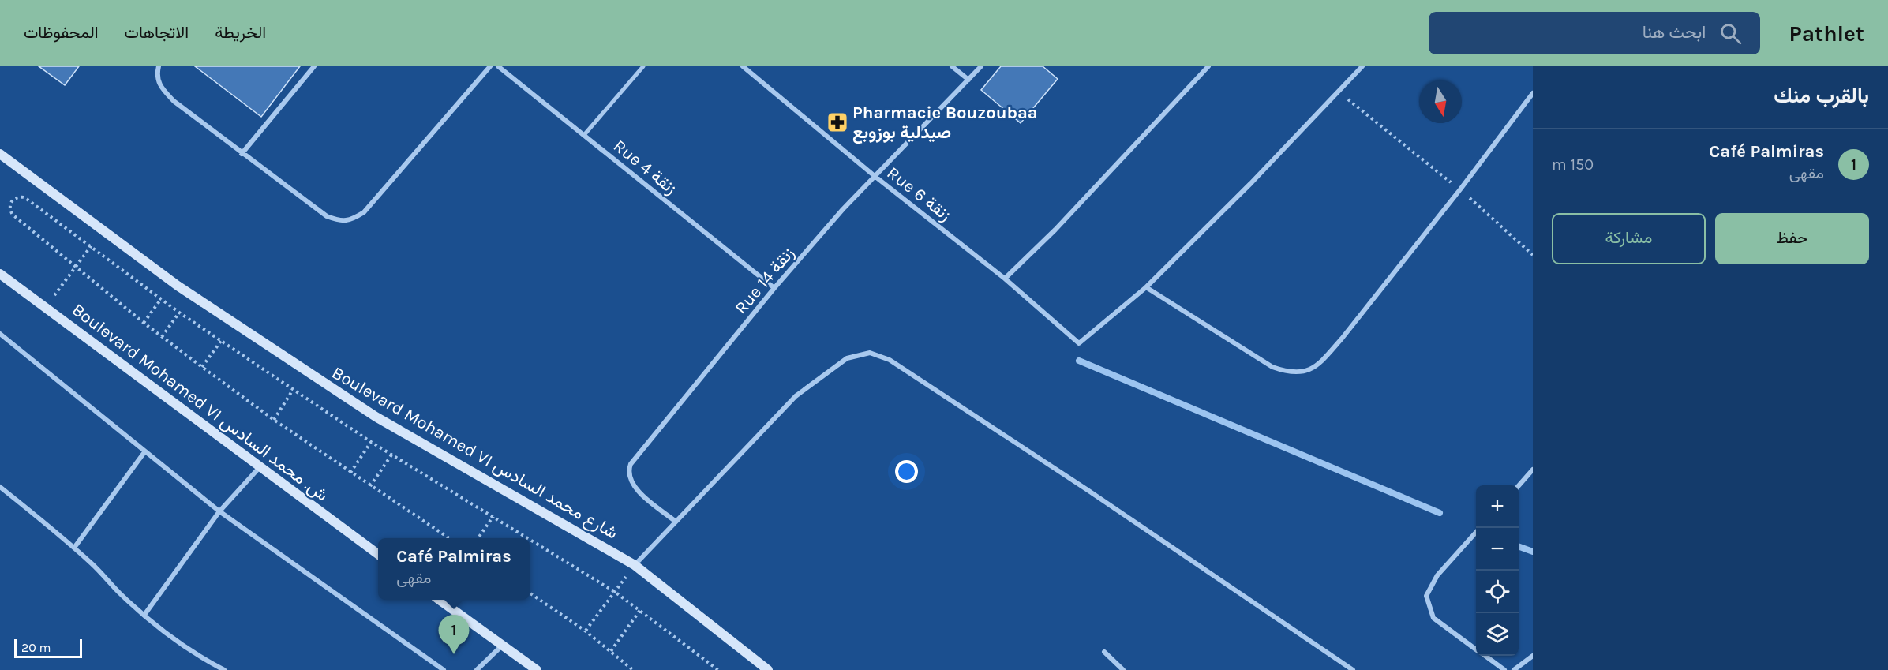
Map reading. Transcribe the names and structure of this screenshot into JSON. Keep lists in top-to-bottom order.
{
  "streets": {
    "main road": ["Boulevard Mohamed VI ش. محمد السادس", "Boulevard Mohamed VI شارع محمد السادس"],
    "street": ["Rue 4 زنقة", "Rue 6 زنقة", "Rue 14 زنقة"]
  },
  "crossings": [
    ["Rue 4 زنقة", "Rue 14 زنقة"],
    ["Rue 6 زنقة", "Rue 14 زنقة"]
  ],
  "places": {
    "pharmacy": ["Pharmacie Bouzoubaa صيدلية بوزوبع"]
  },
  "scale_bar": "20 m",
  "north": "bottom",
  "page": {
    "header": "Pathlet",
    "search": "ابحث هنا",
    "nav": ["الخريطة", "الاتجاهات", "المحفوظات"],
    "heading": "بالقرب منك",
    "list": [
      {
        "mark": "1",
        "name": "Café Palmiras",
        "note": "مقهى",
        "value": "150 m"
      }
    ],
    "buttons": ["حفظ", "مشاركة"],
    "map_buttons": ["+", "−"],
    "popup": ["Café Palmiras", "مقهى"],
    "pins": "1",
    "scale": "20 m"
  }
}
